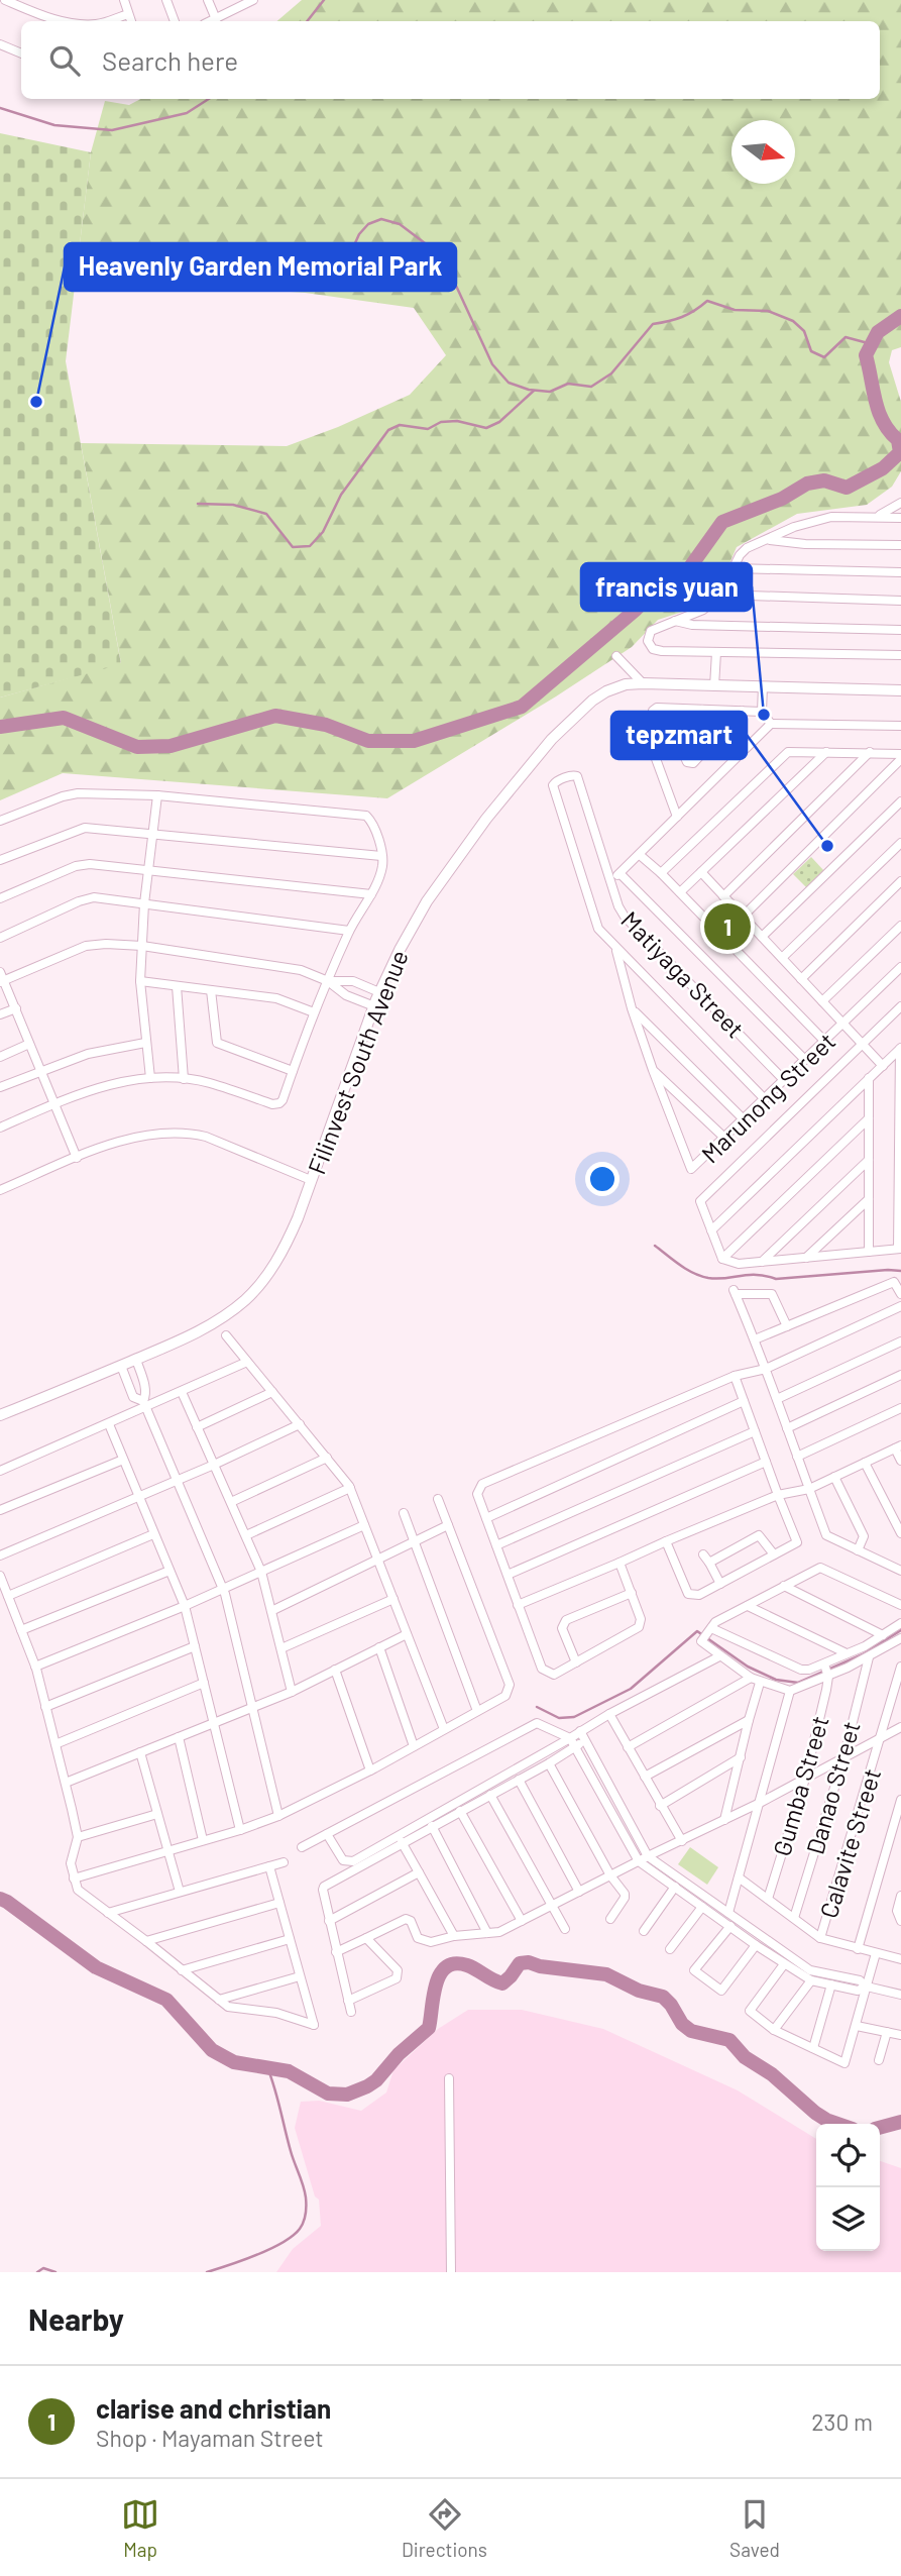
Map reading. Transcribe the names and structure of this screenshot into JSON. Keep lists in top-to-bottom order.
{
  "streets": {
    "street": [
      "Matiyaga Street",
      "Filinvest South Avenue",
      "Marunong Street",
      "Gumba Street",
      "Danao Street",
      "Calavite Street"
    ]
  },
  "crossings": [
    ["Matiyaga Street", "Marunong Street"]
  ],
  "places": ["Heavenly Garden Memorial Park", "francis yuan", "tepzmart"],
  "north": "right",
  "page": {
    "search": "Search here",
    "pins": "1",
    "heading": "Nearby",
    "list": [
      {
        "mark": "1",
        "name": "clarise and christian",
        "note": "Shop · Mayaman Street",
        "value": "230 m"
      }
    ],
    "nav": ["Map", "Directions", "Saved"]
  }
}
